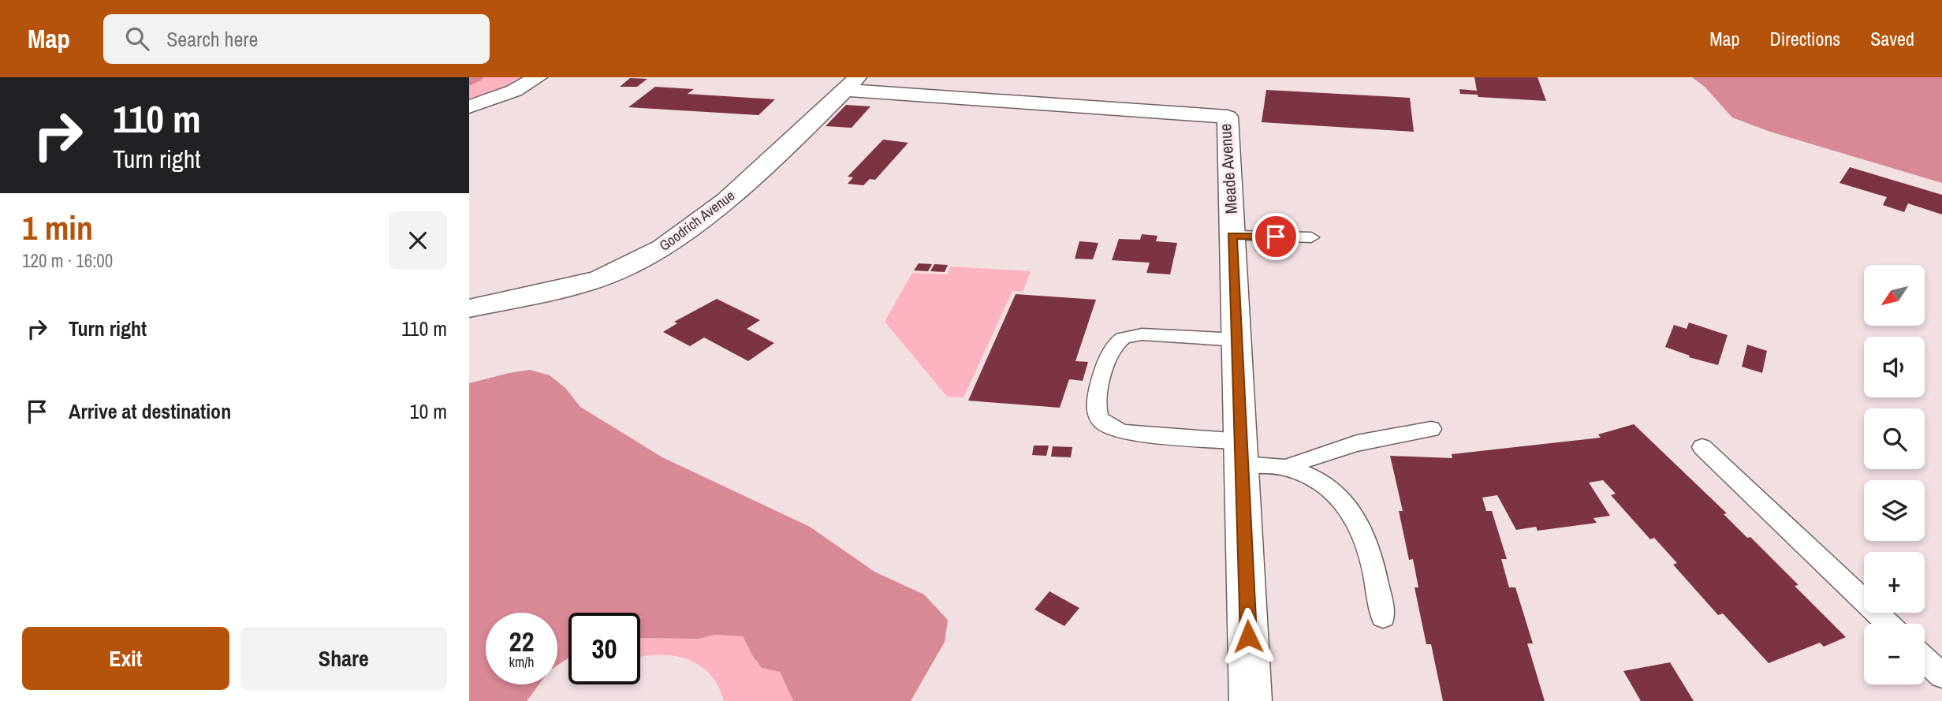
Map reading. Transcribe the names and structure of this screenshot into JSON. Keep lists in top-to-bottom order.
{
  "streets": {
    "street": ["Meade Avenue", "Goodrich Avenue"]
  },
  "crossings": [
    ["Meade Avenue", "Goodrich Avenue"]
  ],
  "north": "bottom left",
  "page": {
    "header": "Map",
    "search": "Search here",
    "nav": ["Map", "Directions", "Saved"],
    "turn": ["110 m", "Turn right"],
    "heading": ["1 min", "120 m · 16:00"],
    "map_buttons": ["+", "−"],
    "list": [
      {
        "name": "Turn right",
        "value": "110 m"
      },
      {
        "name": "Arrive at destination",
        "value": "10 m"
      }
    ],
    "speed": "22 km/h",
    "limit": "30",
    "buttons": ["Exit", "Share"]
  }
}
